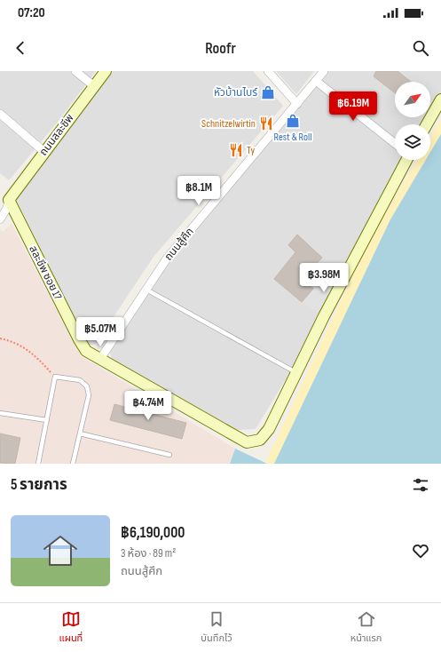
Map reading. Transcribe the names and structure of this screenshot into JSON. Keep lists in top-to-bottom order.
{
  "streets": {
    "street": ["ถนนสละชีพ", "ถนนสู้ศึก", "สละชีพ ซอย 17"]
  },
  "crossings": [
    ["ถนนสละชีพ", "สละชีพ ซอย 17"],
    ["ถนนสู้ศึก", "สละชีพ ซอย 17"]
  ],
  "places": {
    "shop": ["หัวบ้านไบร์", "Rest & Roll"],
    "restaurant": ["Schnitzelwirtin", "Ty"]
  },
  "north": "top right",
  "page": {
    "status": "07:20",
    "header": "Roofr",
    "price": [
      "฿6.19M",
      "฿8.1M",
      "฿3.98M",
      "฿5.07M",
      "฿4.74M"
    ],
    "heading": "5 รายการ",
    "list": [
      {
        "name": "฿6,190,000",
        "note": "3 ห้อง · 89 m² · ถนนสู้ศึก"
      }
    ],
    "tabs": ["แผนที่", "บันทึกไว้", "หน้าแรก"]
  }
}
